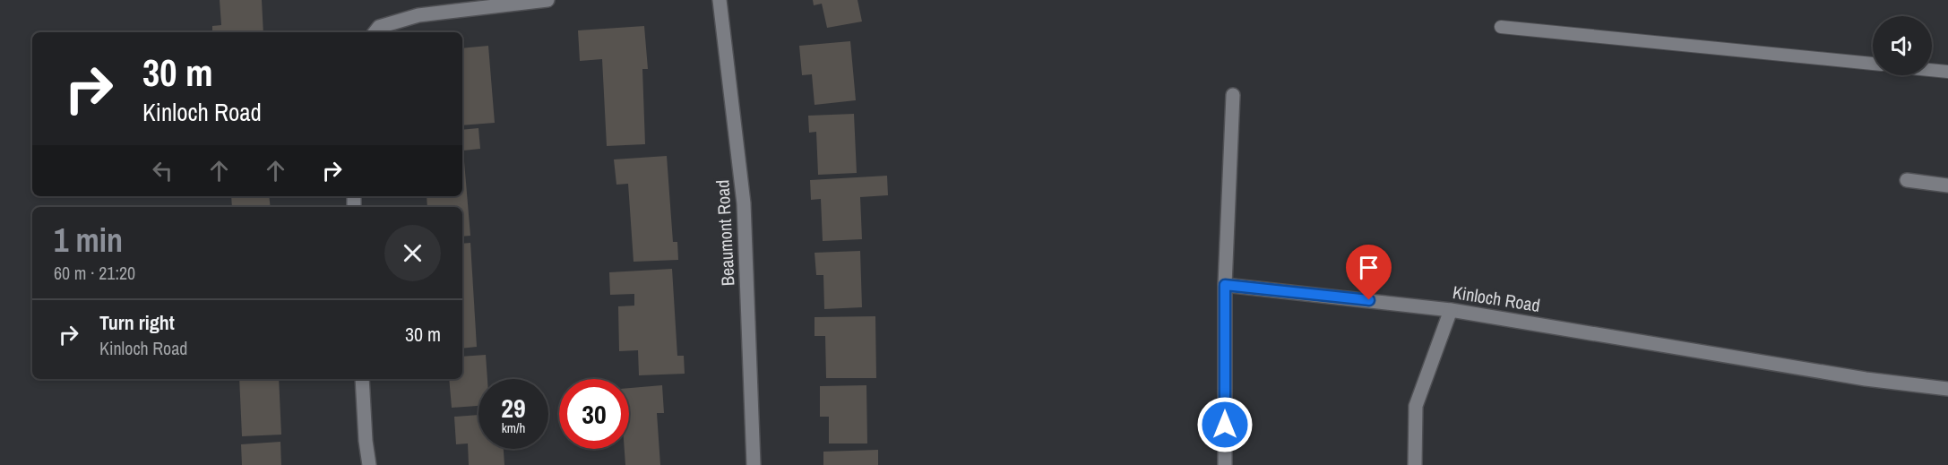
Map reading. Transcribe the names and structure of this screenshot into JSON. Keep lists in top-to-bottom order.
{
  "streets": {
    "street": ["Beaumont Road", "Kinloch Road"]
  },
  "page": {
    "turn": ["30 m", "Kinloch Road"],
    "heading": ["1 min", "60 m · 21:20"],
    "list": [
      {
        "name": "Turn right",
        "note": "Kinloch Road",
        "value": "30 m"
      }
    ],
    "speed": "29 km/h",
    "limit": "30"
  }
}
